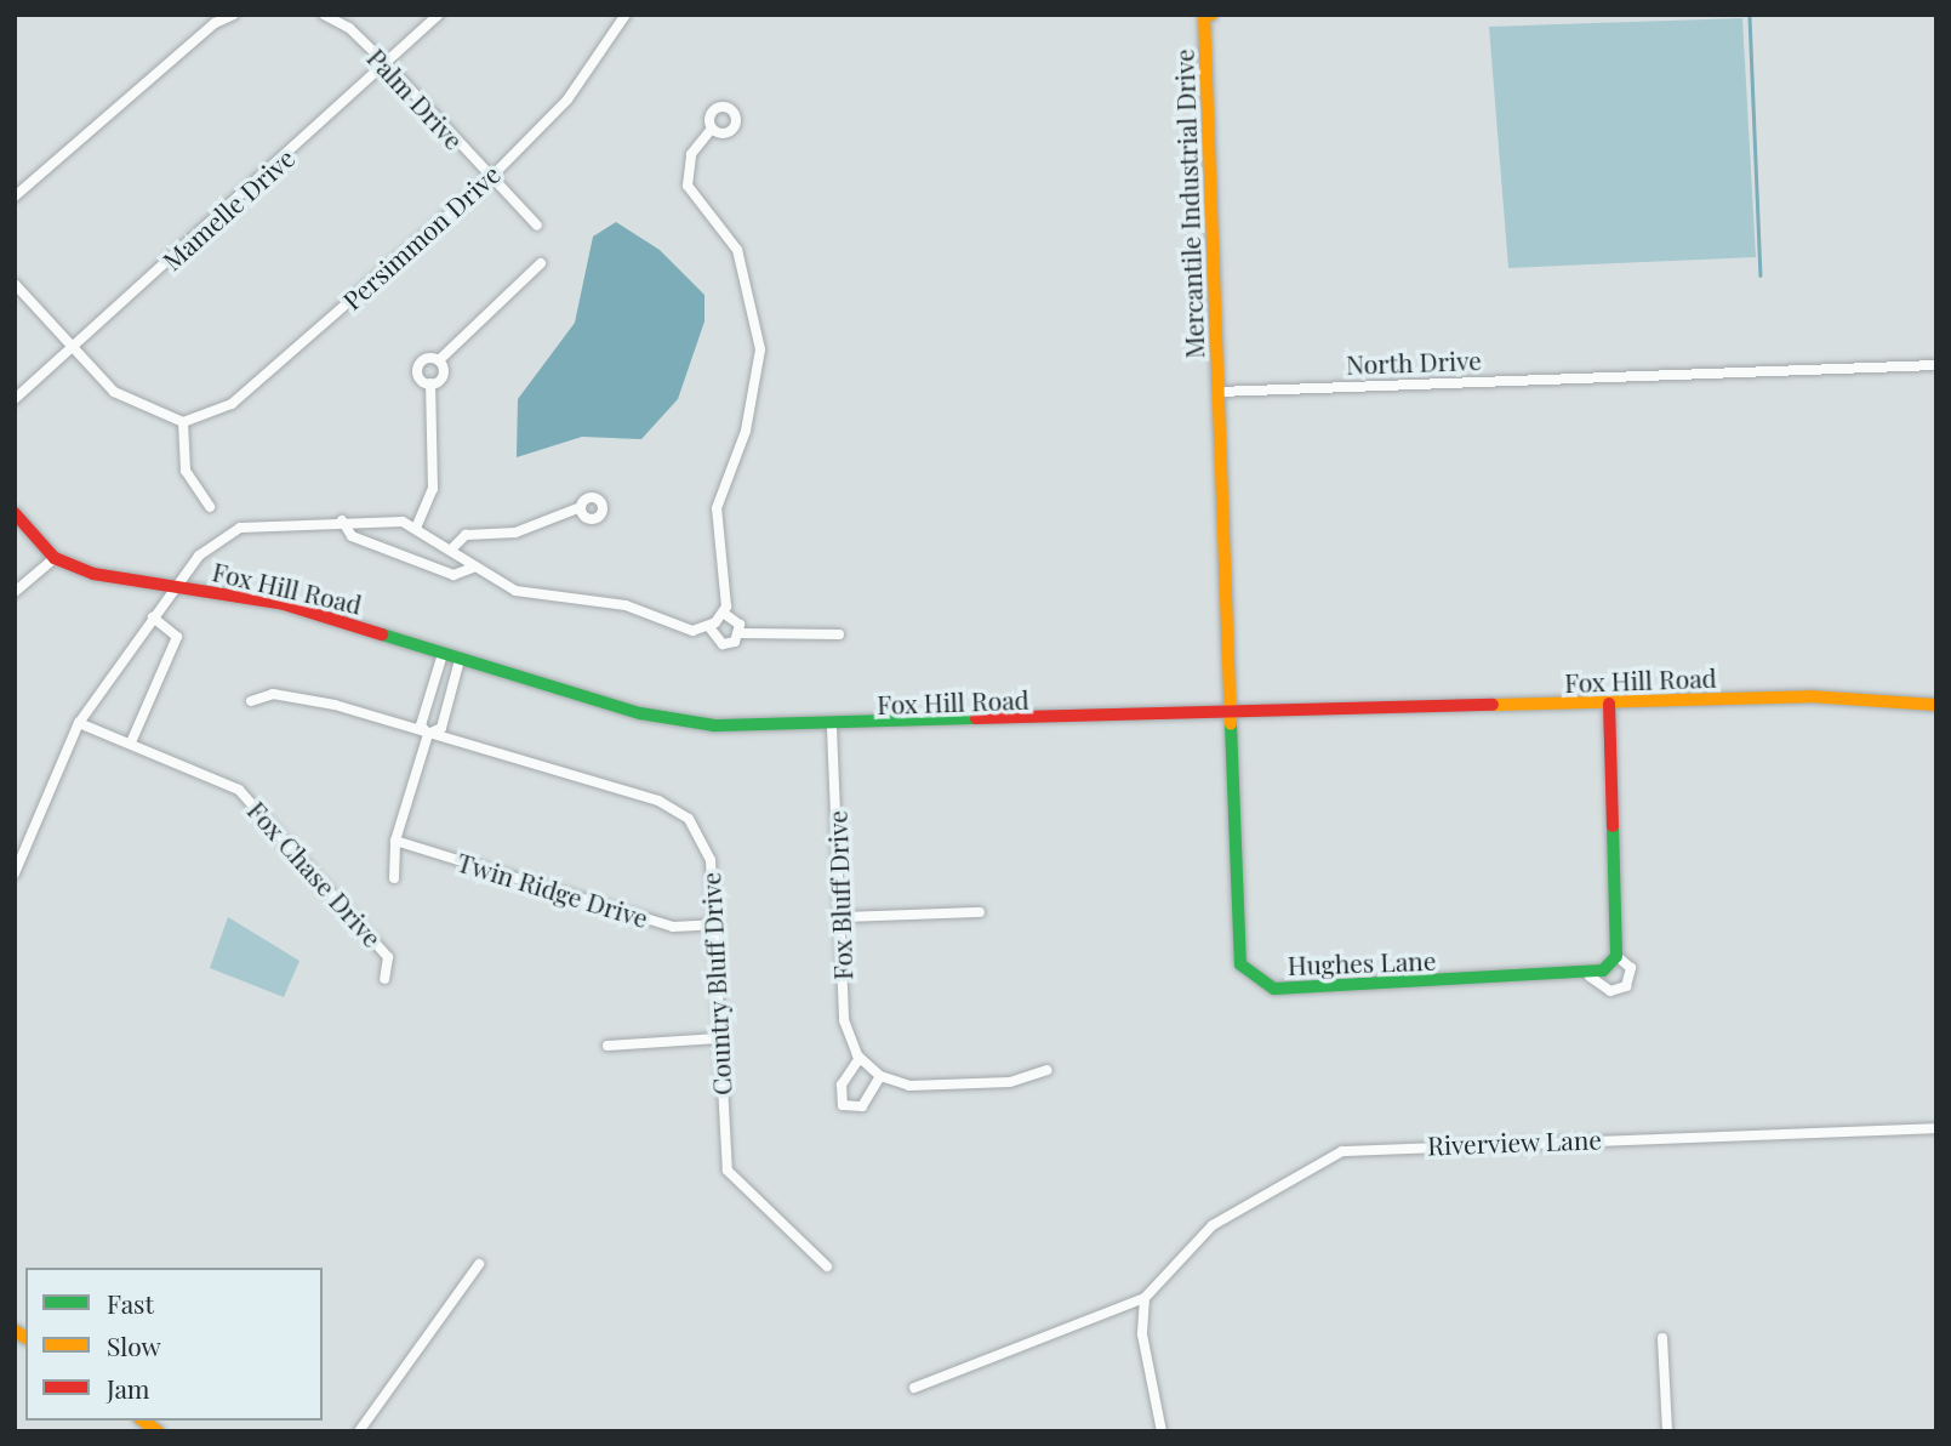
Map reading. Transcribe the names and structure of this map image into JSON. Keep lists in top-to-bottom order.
{
  "streets": {
    "street": [
      "Palm Drive",
      "Mercantile Industrial Drive",
      "Mamelle Drive",
      "Persimmon Drive",
      "North Drive",
      "Fox Hill Road",
      "Fox Chase Drive",
      "Twin Ridge Drive",
      "Fox Bluff Drive",
      "Hughes Lane",
      "Country Bluff Drive",
      "Riverview Lane"
    ]
  },
  "crossings": [
    ["Palm Drive", "Mamelle Drive"],
    ["Palm Drive", "Persimmon Drive"],
    ["Mercantile Industrial Drive", "North Drive"],
    ["Fox Hill Road", "Fox Bluff Drive"],
    ["Fox Hill Road", "Hughes Lane"],
    ["Twin Ridge Drive", "Country Bluff Drive"]
  ],
  "legend": ["Fast", "Slow", "Jam"]
}
